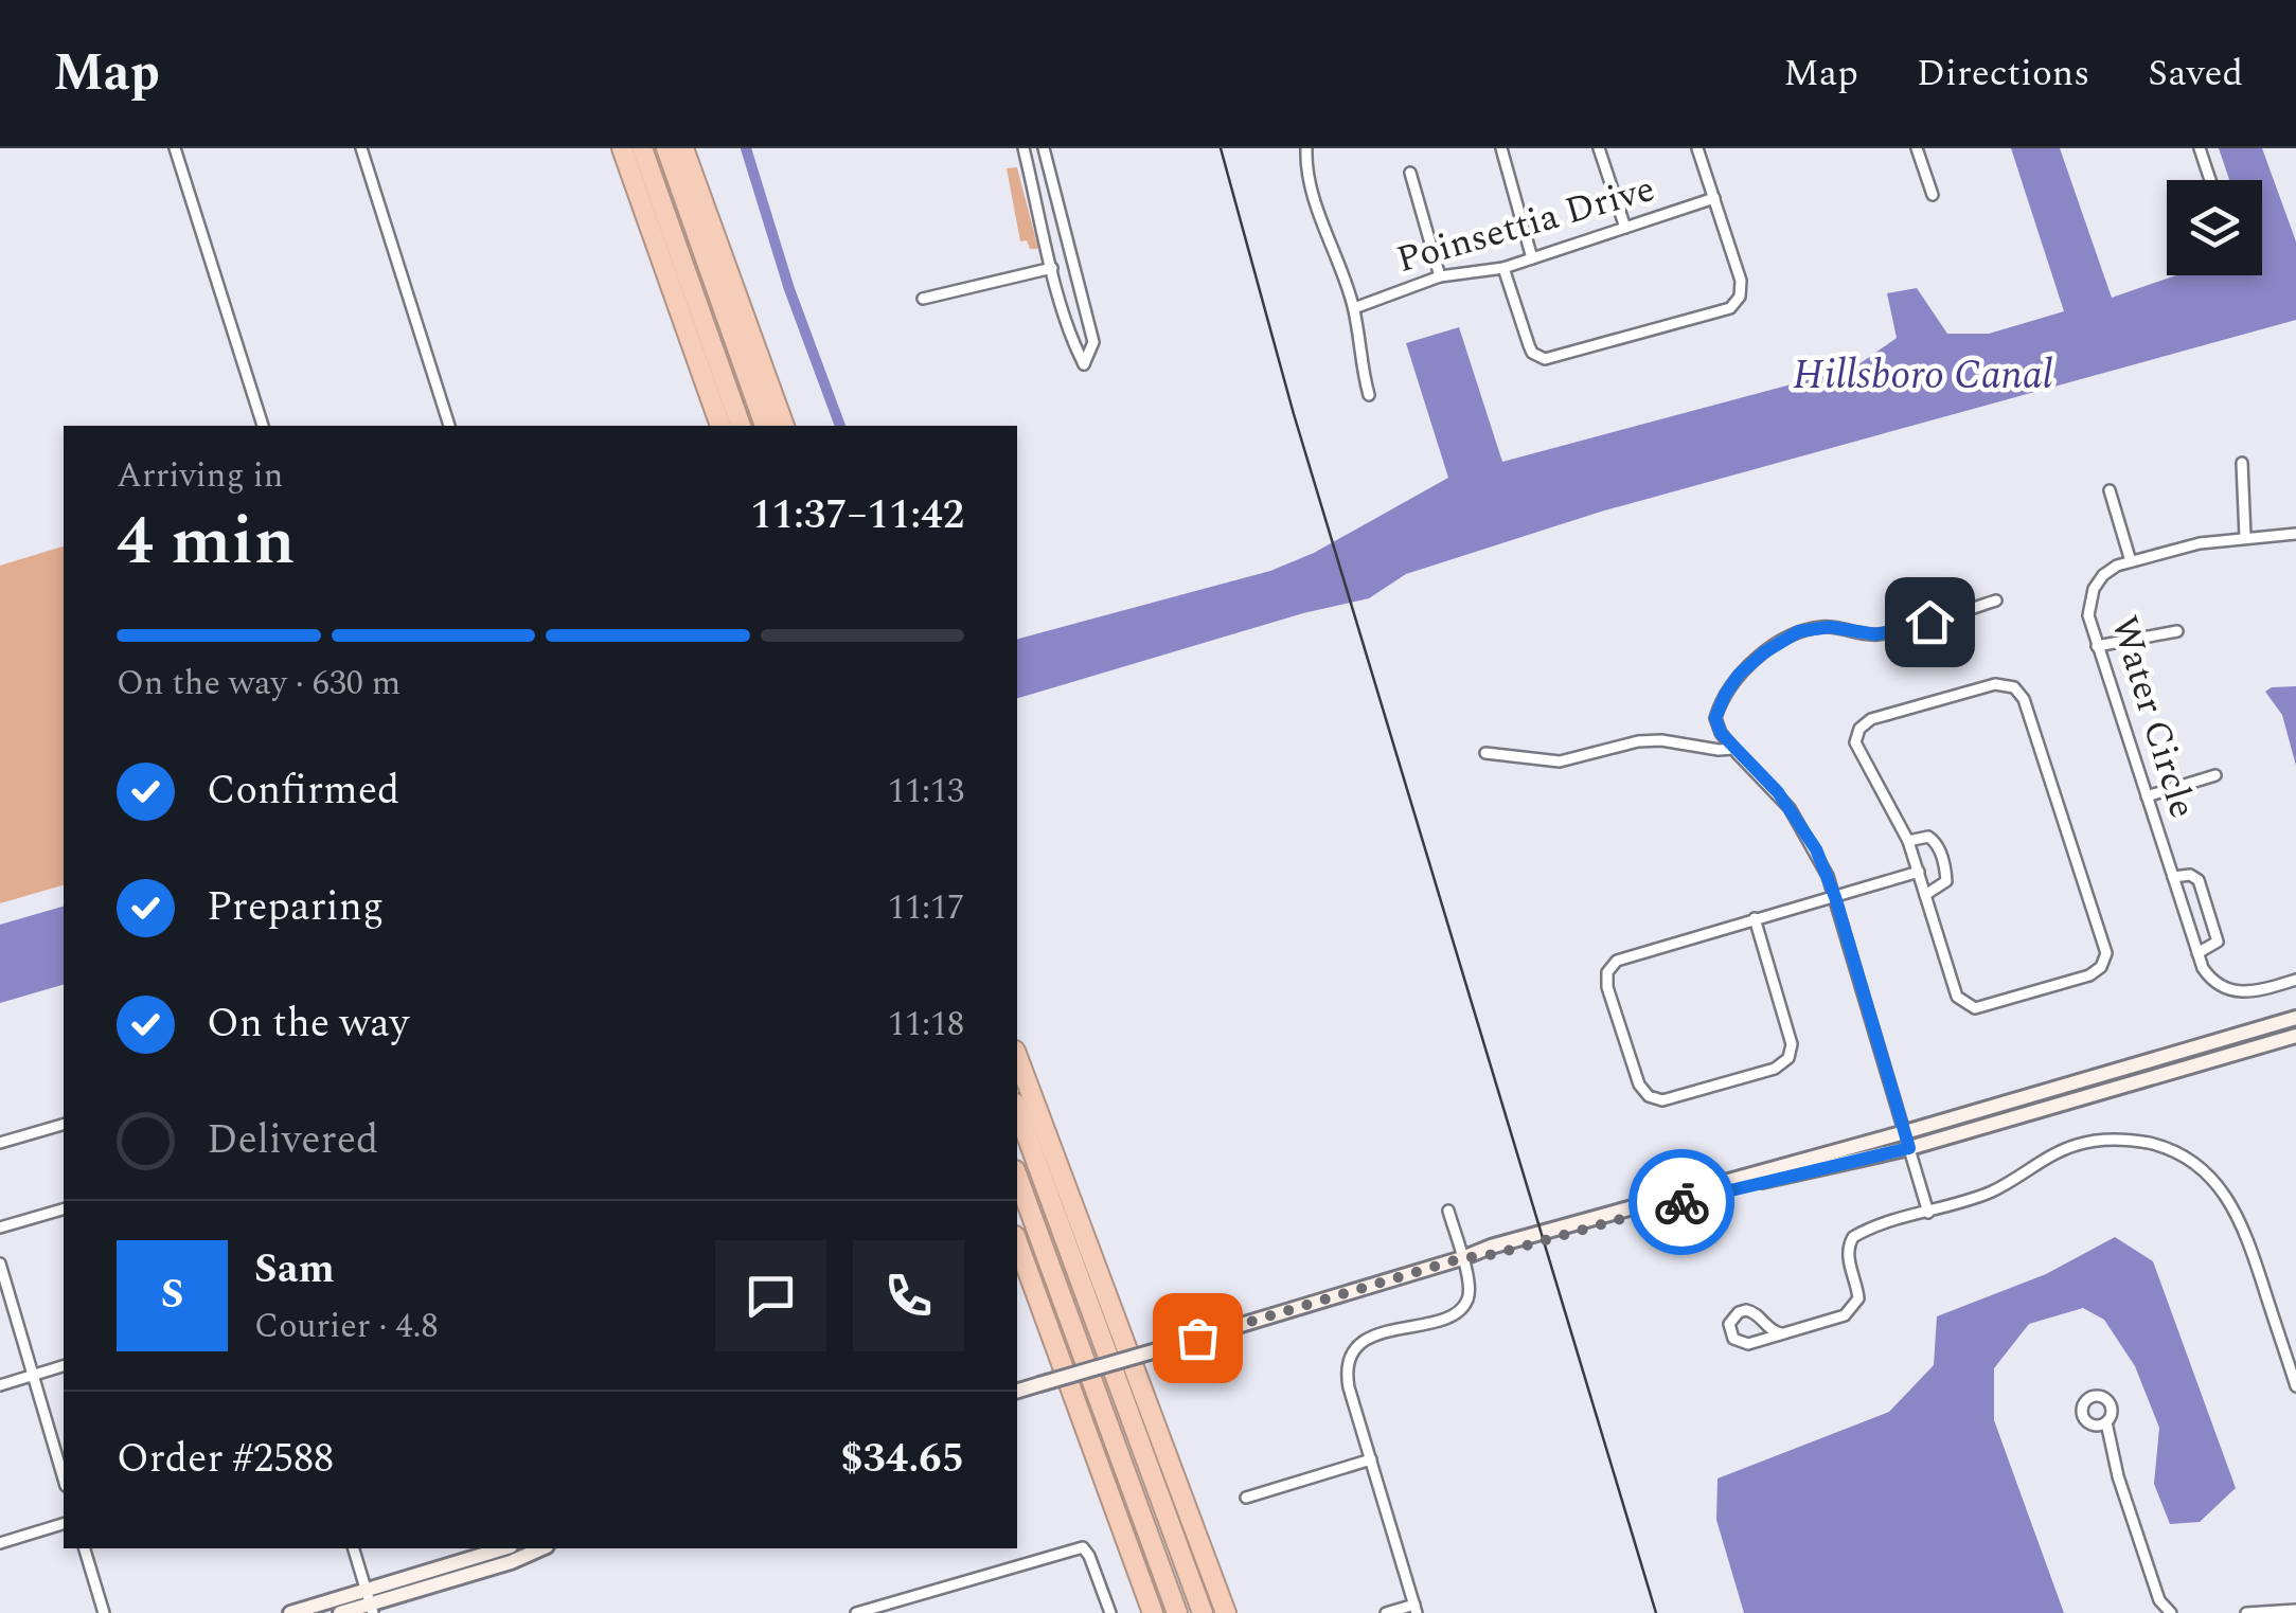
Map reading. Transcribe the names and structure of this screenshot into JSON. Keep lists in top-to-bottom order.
{
  "streets": {
    "street": ["Poinsettia Drive", "Water Circle"]
  },
  "water": ["Hillsboro Canal"],
  "page": {
    "header": "Map",
    "nav": ["Map", "Directions", "Saved"],
    "heading": ["4 min", "Arriving in", "11:37–11:42"],
    "panel": [
      "Sam",
      "Courier · 4.8",
      "Order #2588",
      "$34.65"
    ],
    "bar": "On the way · 630 m",
    "list": [
      ["Confirmed", "11:13"],
      ["Preparing", "11:17"],
      ["On the way", "11:18"],
      "Delivered"
    ],
    "round": "S"
  }
}
